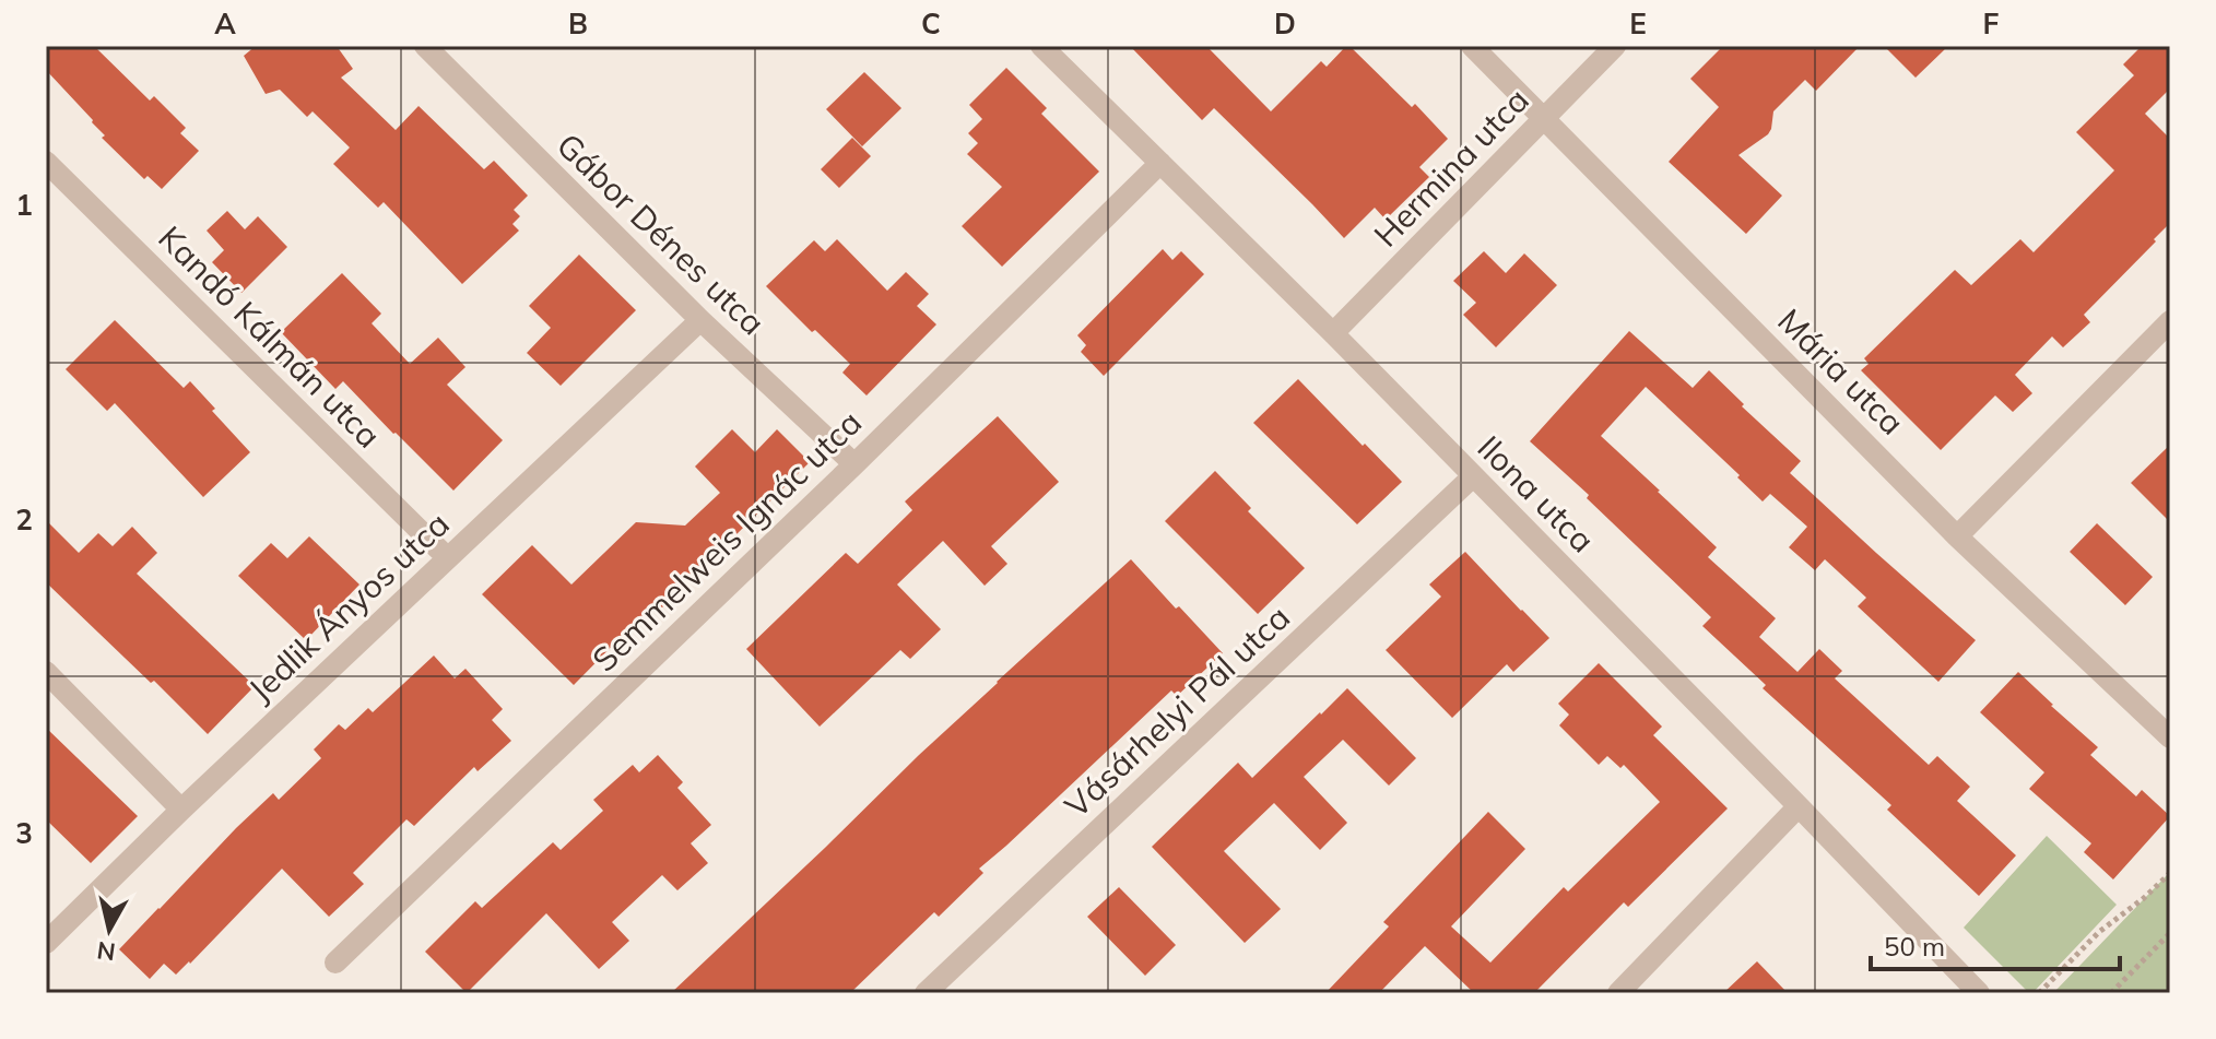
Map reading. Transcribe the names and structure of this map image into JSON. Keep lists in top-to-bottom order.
{
  "streets": {
    "street": [
      "Hermina utca",
      "Gábor Dénes utca",
      "Kandó Kálmán utca",
      "Mária utca",
      "Ilona utca",
      "Semmelweis Ignác utca",
      "Jedlik Ányos utca",
      "Vásárhelyi Pál utca"
    ]
  },
  "crossings": [
    ["Hermina utca", "Mária utca"],
    ["Hermina utca", "Ilona utca"],
    ["Gábor Dénes utca", "Semmelweis Ignác utca"],
    ["Gábor Dénes utca", "Jedlik Ányos utca"],
    ["Kandó Kálmán utca", "Jedlik Ányos utca"],
    ["Ilona utca", "Semmelweis Ignác utca"],
    ["Ilona utca", "Vásárhelyi Pál utca"]
  ],
  "scale_bar": "50 m",
  "north": "bottom",
  "grid": {
    "columns": [
      "A",
      "B",
      "C",
      "D",
      "E",
      "F"
    ],
    "rows": ["1", "2", "3"]
  }
}
